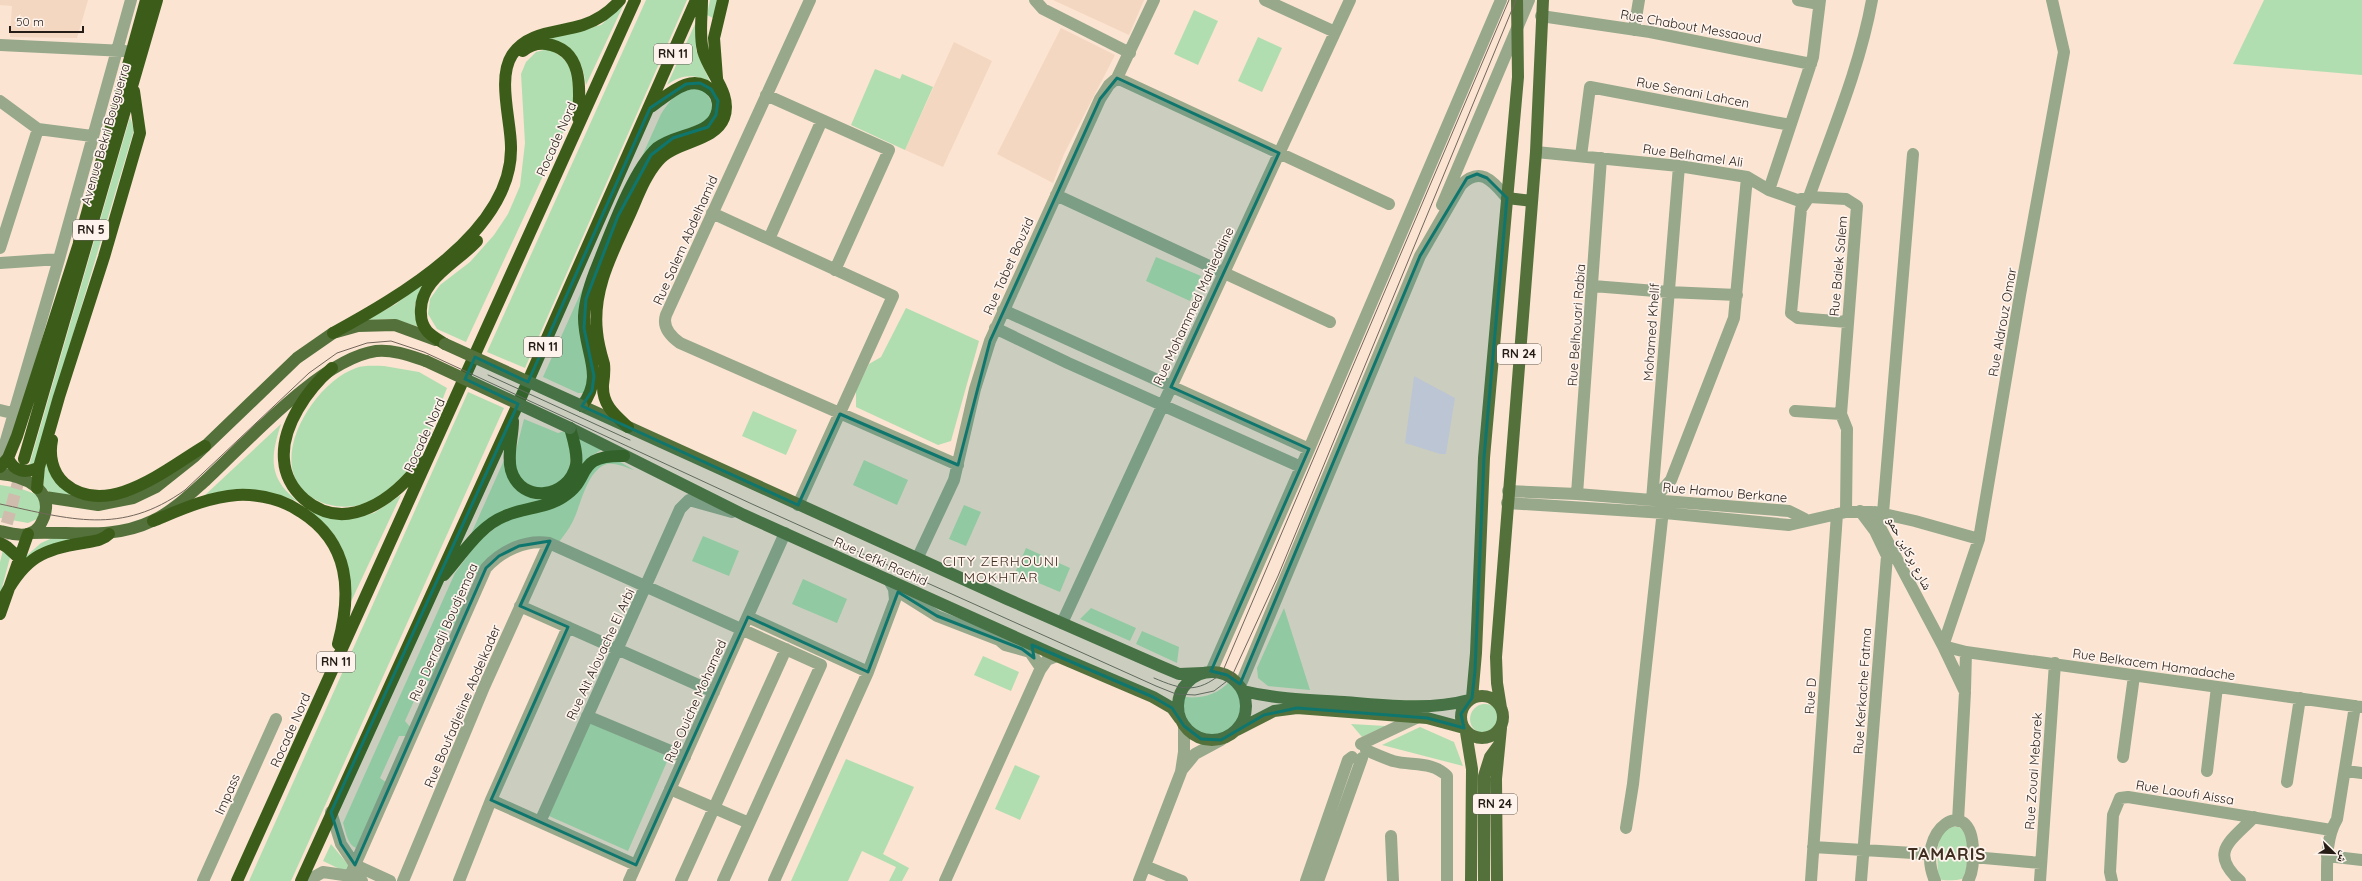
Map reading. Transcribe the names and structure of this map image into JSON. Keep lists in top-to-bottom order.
{
  "streets": {
    "highway": [
      "RN 11",
      "Avenue Bekri Bouguerra",
      "Rocade Nord",
      "RN 5"
    ],
    "main road": ["RN 24", "Rue Lefki Rachid"],
    "street": [
      "Rue Chabout Messaoud",
      "Rue Senani Lahcen",
      "Rue Belhamel Ali",
      "Rue Salem Abdelhamid",
      "Rue Tabet Bouzid",
      "Rue Baiek Salem",
      "Rue Mohammed Mahieddine",
      "Rue Aldrouz Omar",
      "Rue Belhouari Rabia",
      "Mohamed Khelif",
      "Rue Hamou Berkane",
      "شارع بركاين حمو",
      "Rue Derradji Boudjemaa",
      "Rue Ait Alouache El Arbi",
      "Rue Belkacem Hamadache",
      "Rue Kerkache Fatma",
      "Rue D",
      "Rue Ouiche Mohamed",
      "Rue Boufadjeline Abdelkader",
      "Rue Zouai Mebarek",
      "Rue Laoufi Aissa",
      "Impass"
    ]
  },
  "crossings": [
    ["Rue Chabout Messaoud", "RN 24"],
    ["Rue Senani Lahcen", "Rue Belhamel Ali"],
    ["Rue Belhamel Ali", "Rue Baiek Salem"],
    ["Rue Belhamel Ali", "Rue Belhouari Rabia"],
    ["Rue Belhamel Ali", "Mohamed Khelif"],
    ["Rue Belhamel Ali", "RN 24"],
    ["Rue Salem Abdelhamid", "Rue Tabet Bouzid"],
    ["Rue Baiek Salem", "Rue D"],
    ["Rue Aldrouz Omar", "شارع بركاين حمو"],
    ["Rue Aldrouz Omar", "Rue Belkacem Hamadache"],
    ["Rue Belhouari Rabia", "Rue Hamou Berkane"],
    ["Mohamed Khelif", "Rue Hamou Berkane"],
    ["RN 24", "Rue Hamou Berkane"],
    ["شارع بركاين حمو", "Rue Belkacem Hamadache"],
    ["شارع بركاين حمو", "Rue Kerkache Fatma"],
    ["Rue Lefki Rachid", "Rue Ait Alouache El Arbi"],
    ["Rue Lefki Rachid", "Rue Ouiche Mohamed"],
    ["Rue Derradji Boudjemaa", "Rue Ait Alouache El Arbi"],
    ["Rue Derradji Boudjemaa", "Rue Ouiche Mohamed"],
    ["Rue Derradji Boudjemaa", "Rue Boufadjeline Abdelkader"],
    ["Rue Belkacem Hamadache", "Rue Zouai Mebarek"]
  ],
  "districts": ["CITY ZERHOUNI MOKHTAR", "TAMARIS"],
  "scale_bar": "50 m",
  "north": "bottom right"
}
